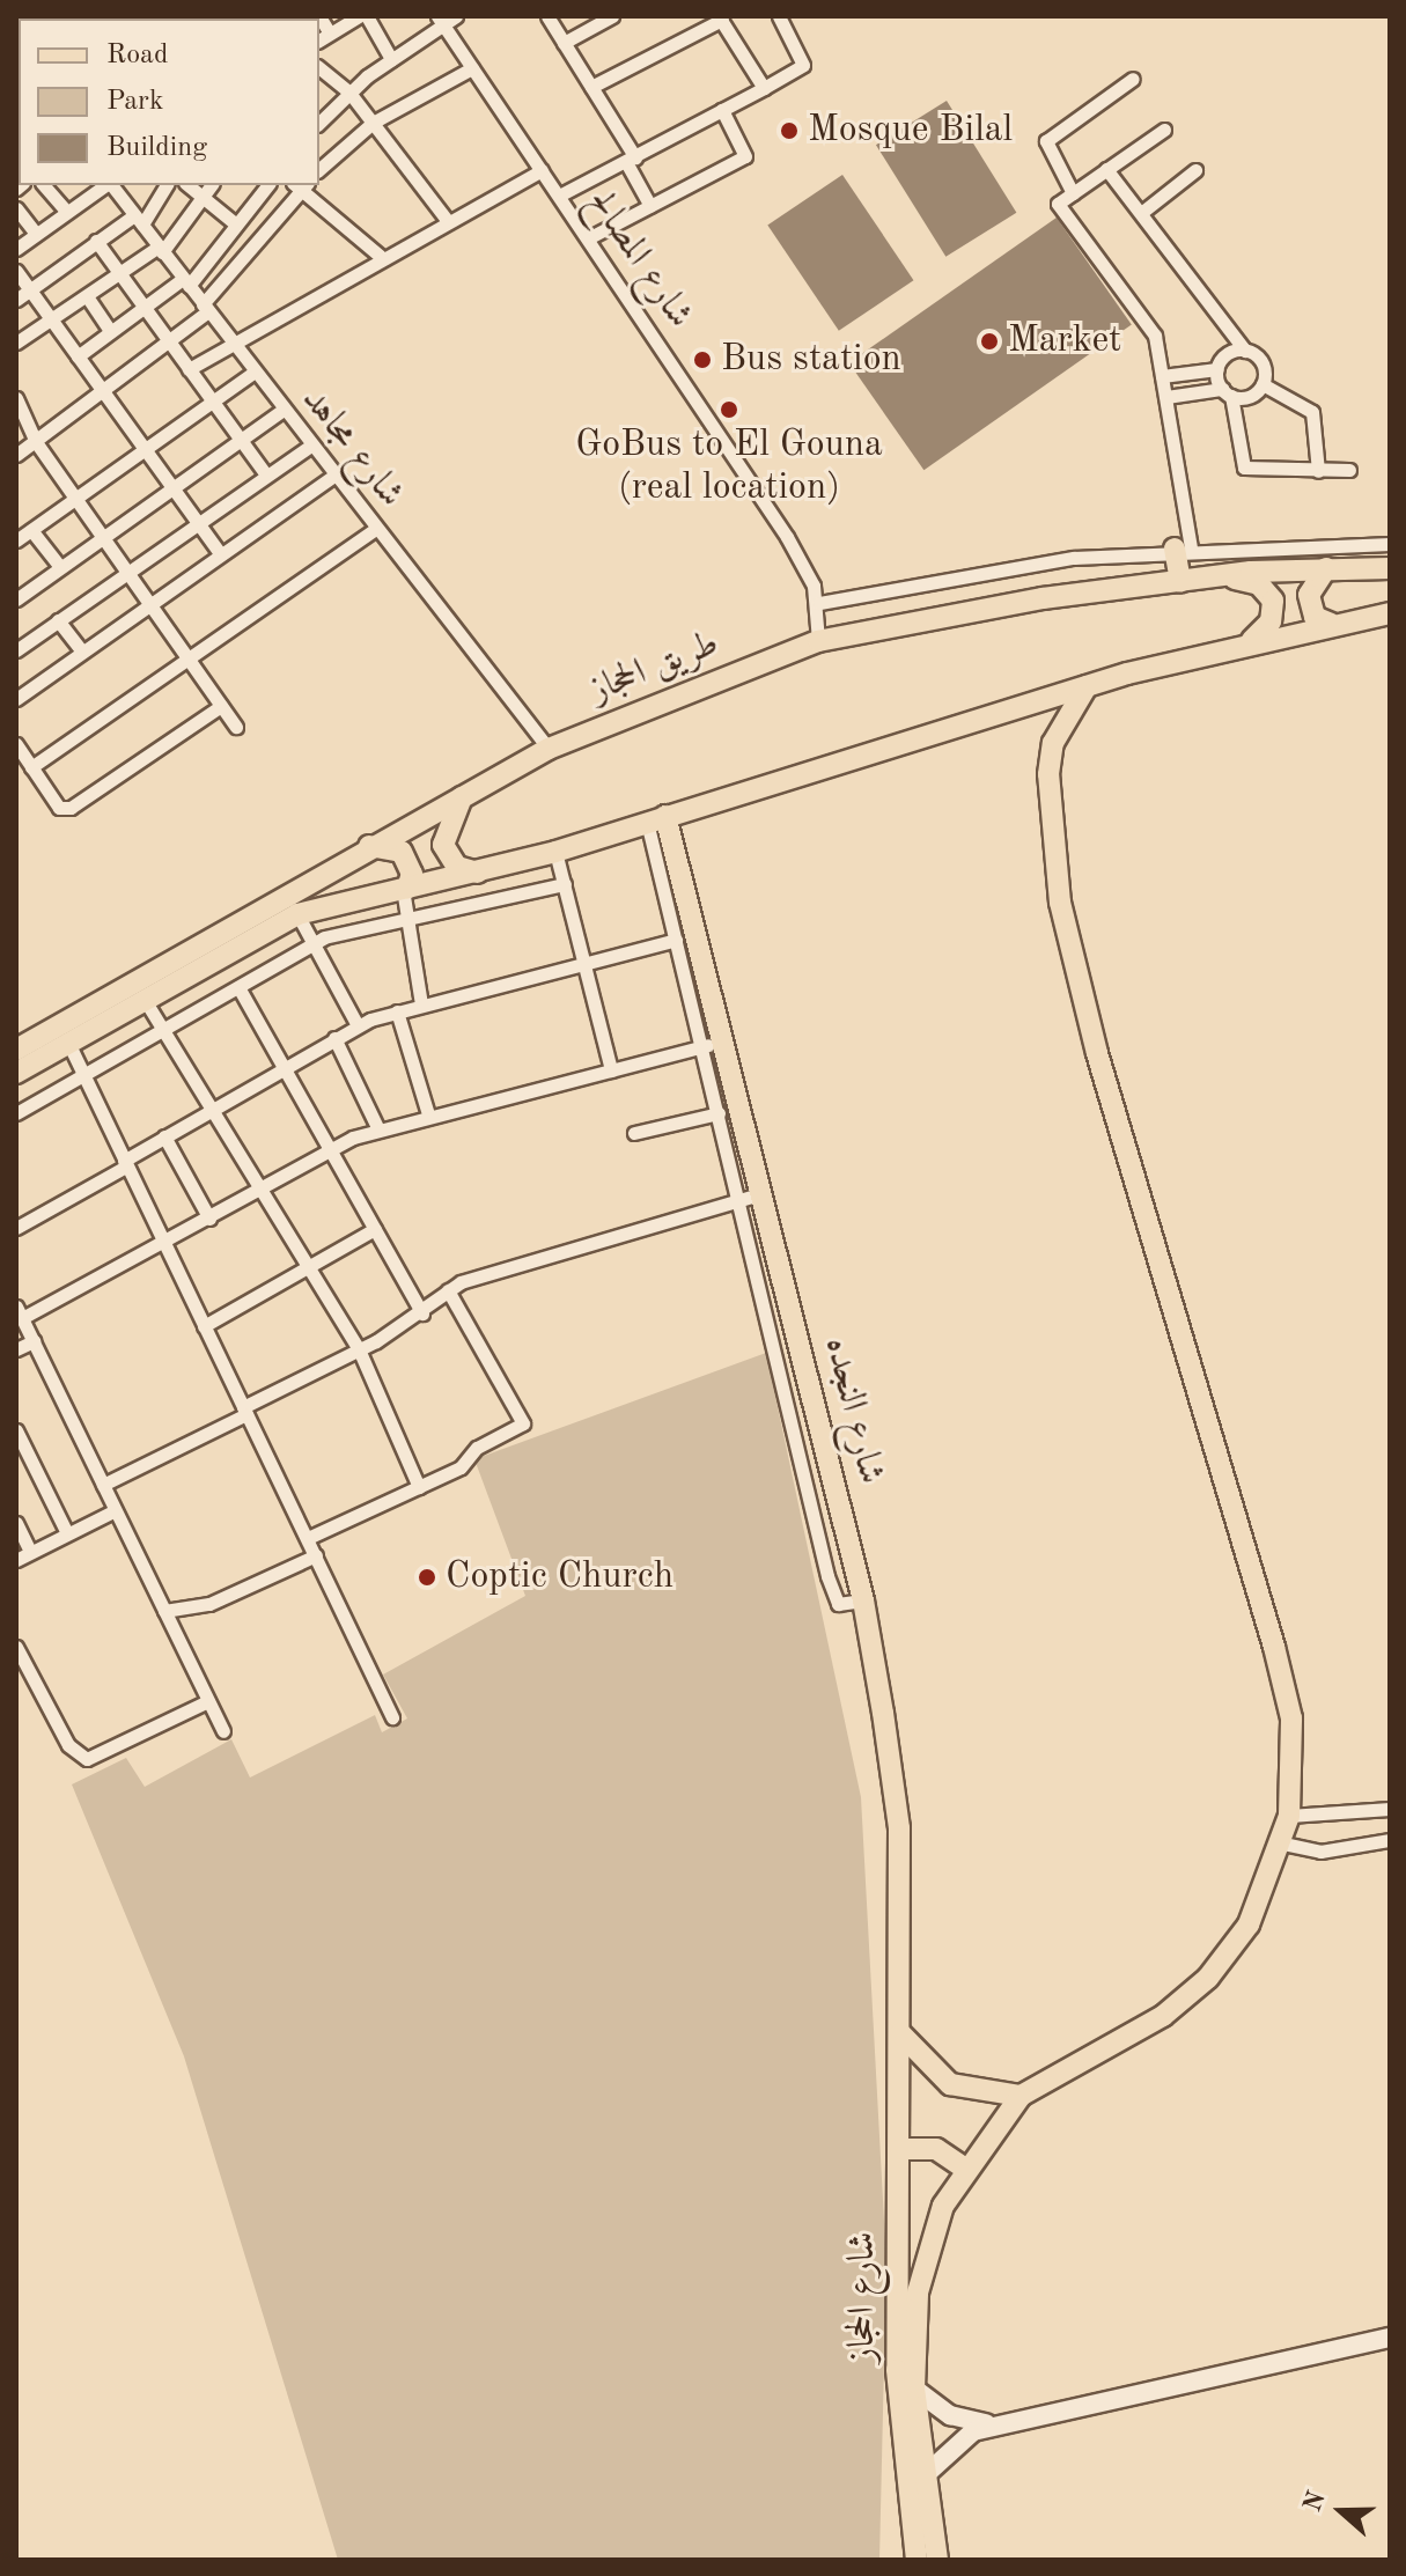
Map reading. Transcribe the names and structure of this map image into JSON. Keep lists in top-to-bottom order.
{
  "streets": {
    "main road": ["طريق الحجاز", "شارع النجده", "شارع الحجاز"],
    "street": ["شارع المصالح", "شارع مجاهد"]
  },
  "crossings": [
    ["شارع المصالح", "طريق الحجاز"],
    ["شارع مجاهد", "طريق الحجاز"],
    ["شارع النجده", "شارع الحجاز"]
  ],
  "places": [
    "Mosque Bilal",
    "Market",
    "Bus station",
    "GoBus to El Gouna (real location)",
    "Coptic Church"
  ],
  "legend": ["Road", "Park", "Building"],
  "north": "left"
}
